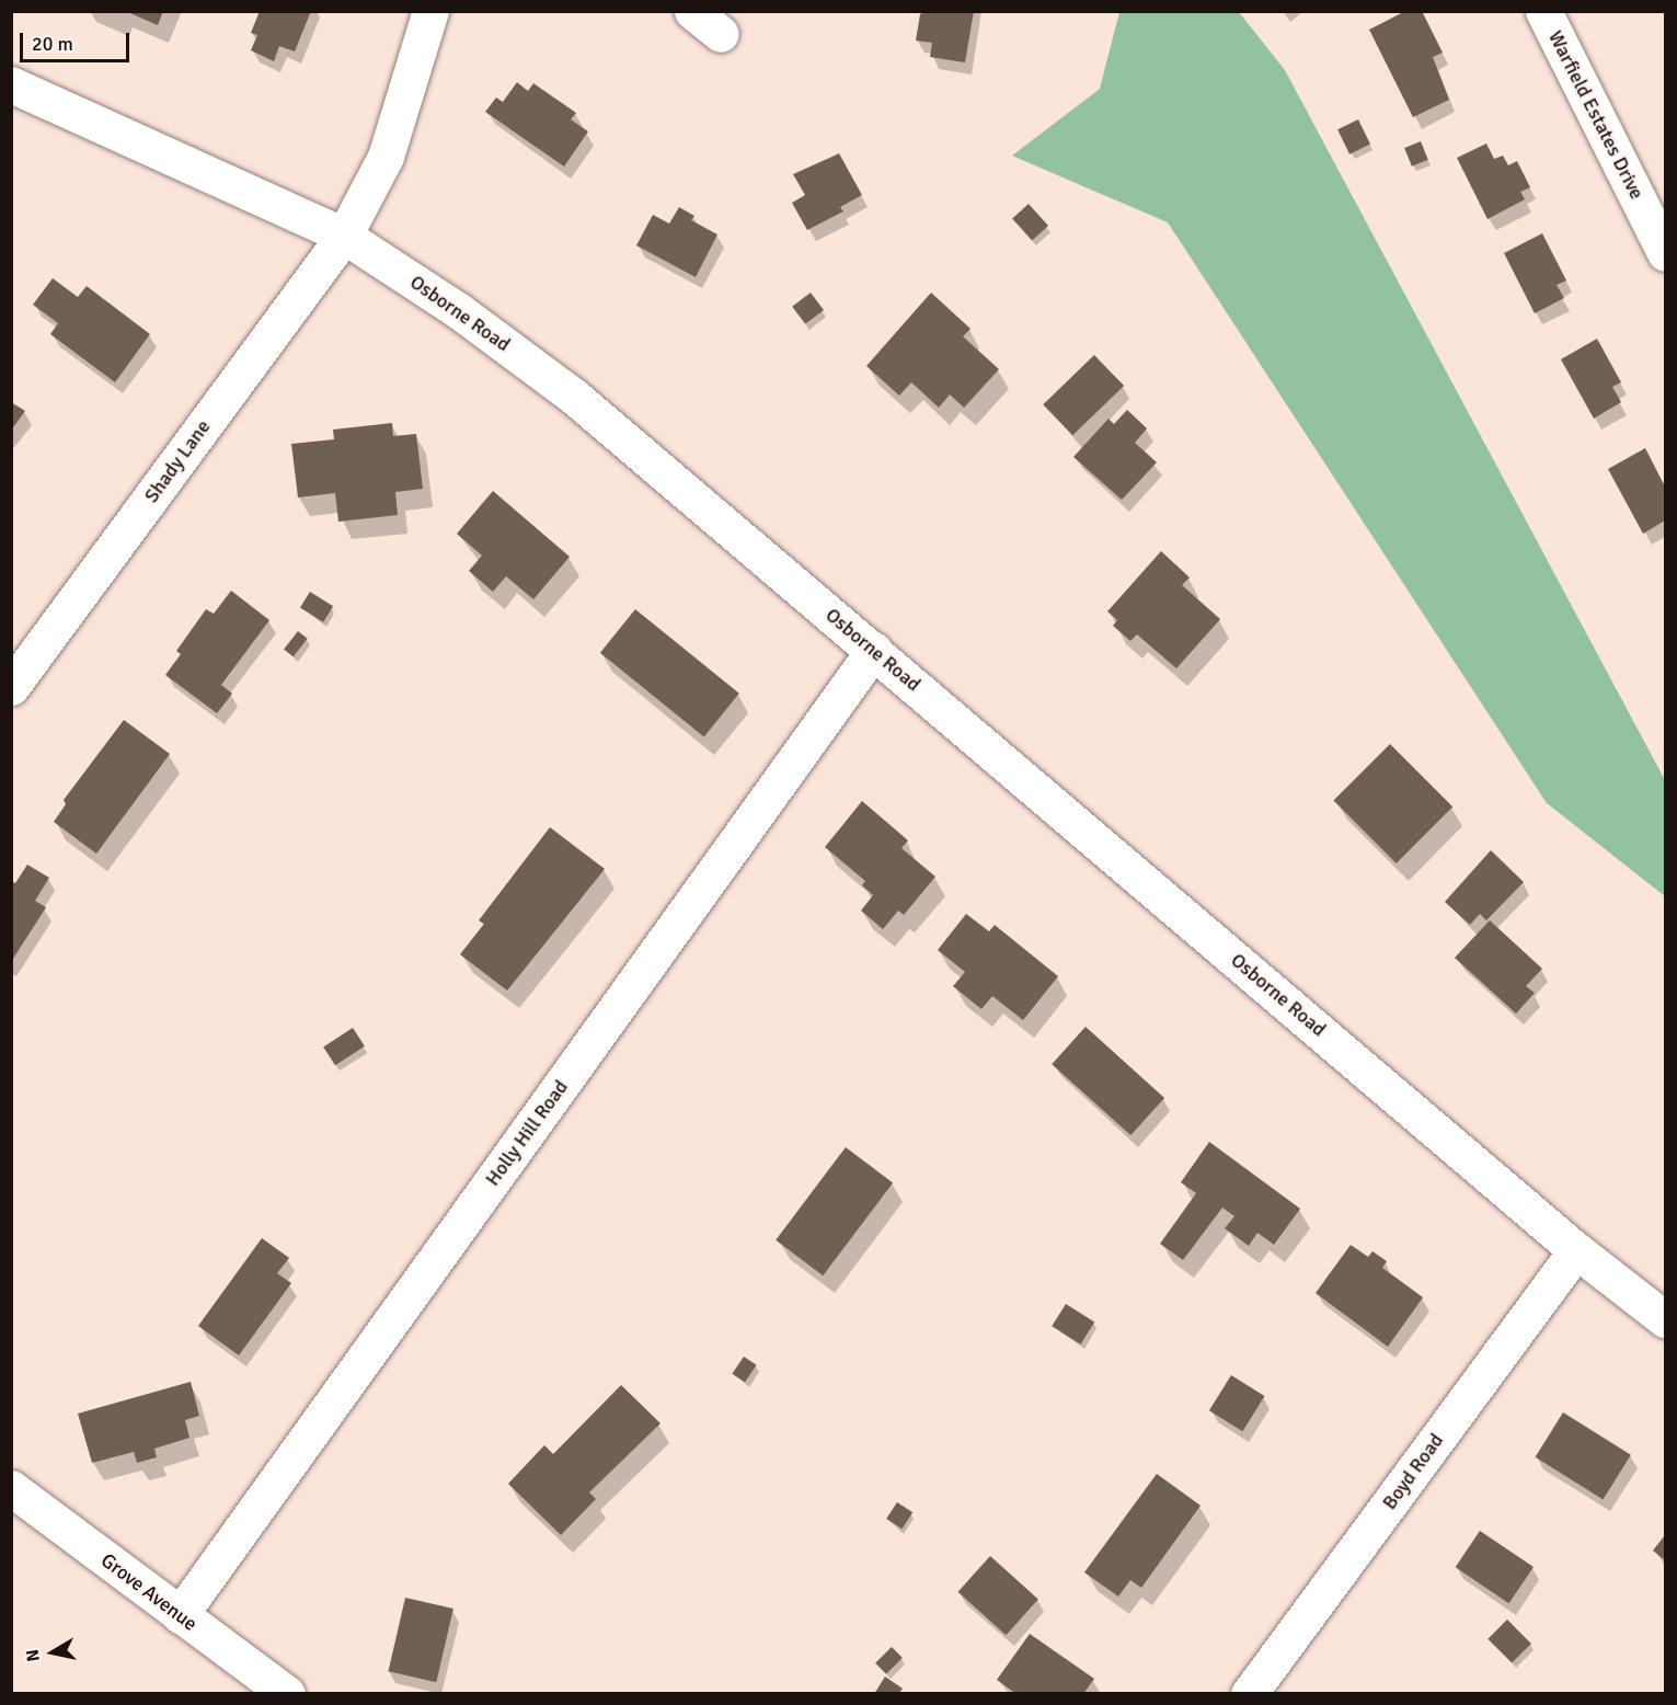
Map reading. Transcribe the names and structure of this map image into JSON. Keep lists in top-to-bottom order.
{
  "streets": {
    "street": [
      "Warfield Estates Drive",
      "Osborne Road",
      "Shady Lane",
      "Holly Hill Road",
      "Boyd Road",
      "Grove Avenue"
    ]
  },
  "crossings": [
    ["Osborne Road", "Shady Lane"],
    ["Osborne Road", "Holly Hill Road"],
    ["Osborne Road", "Boyd Road"],
    ["Holly Hill Road", "Grove Avenue"]
  ],
  "scale_bar": "20 m",
  "north": "left"
}
